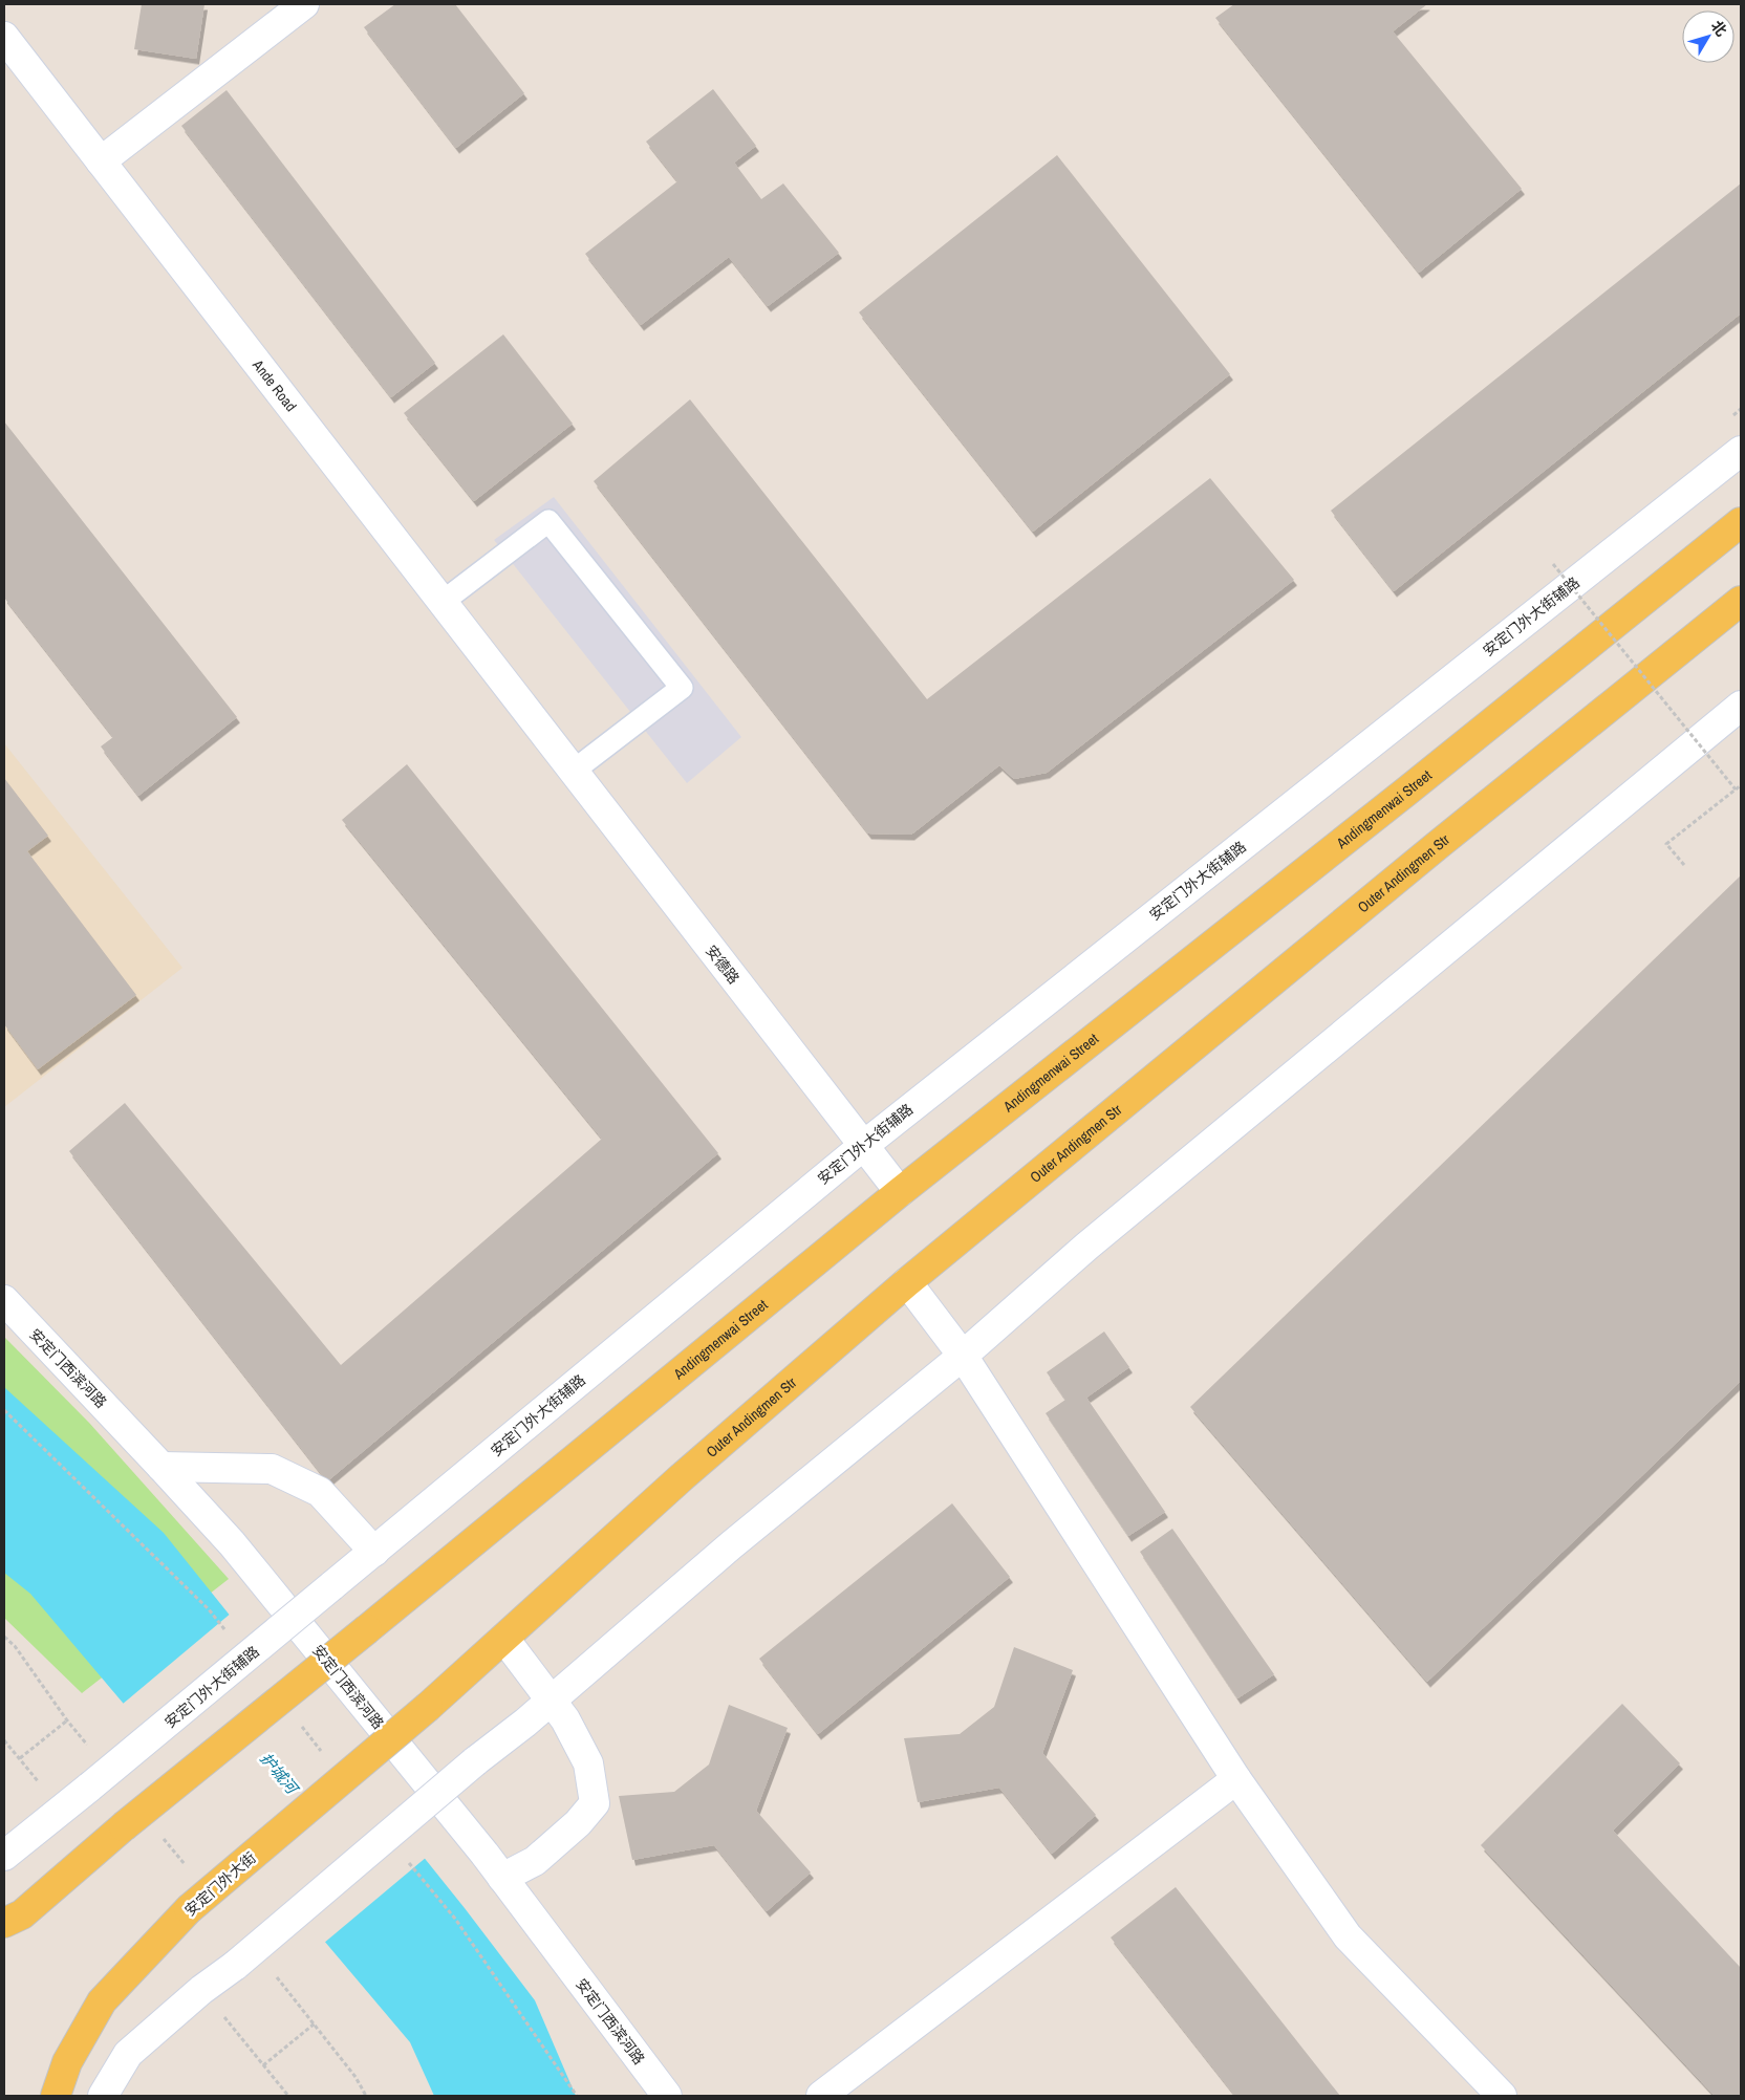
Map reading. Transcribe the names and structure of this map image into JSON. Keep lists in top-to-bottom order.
{
  "streets": {
    "main road": ["Andingmenwai Street", "Outer Andingmen Str", "安定门外大街"],
    "street": [
      "Ande Road",
      "安定门外大街辅路",
      "安德路",
      "安定门西滨河路"
    ]
  },
  "crossings": [
    ["Ande Road", "安德路"],
    ["安定门外大街辅路", "安德路"],
    ["Andingmenwai Street", "安德路"],
    ["Outer Andingmen Str", "安定门外大街"]
  ],
  "water": ["护城河"],
  "north": "top right"
}
